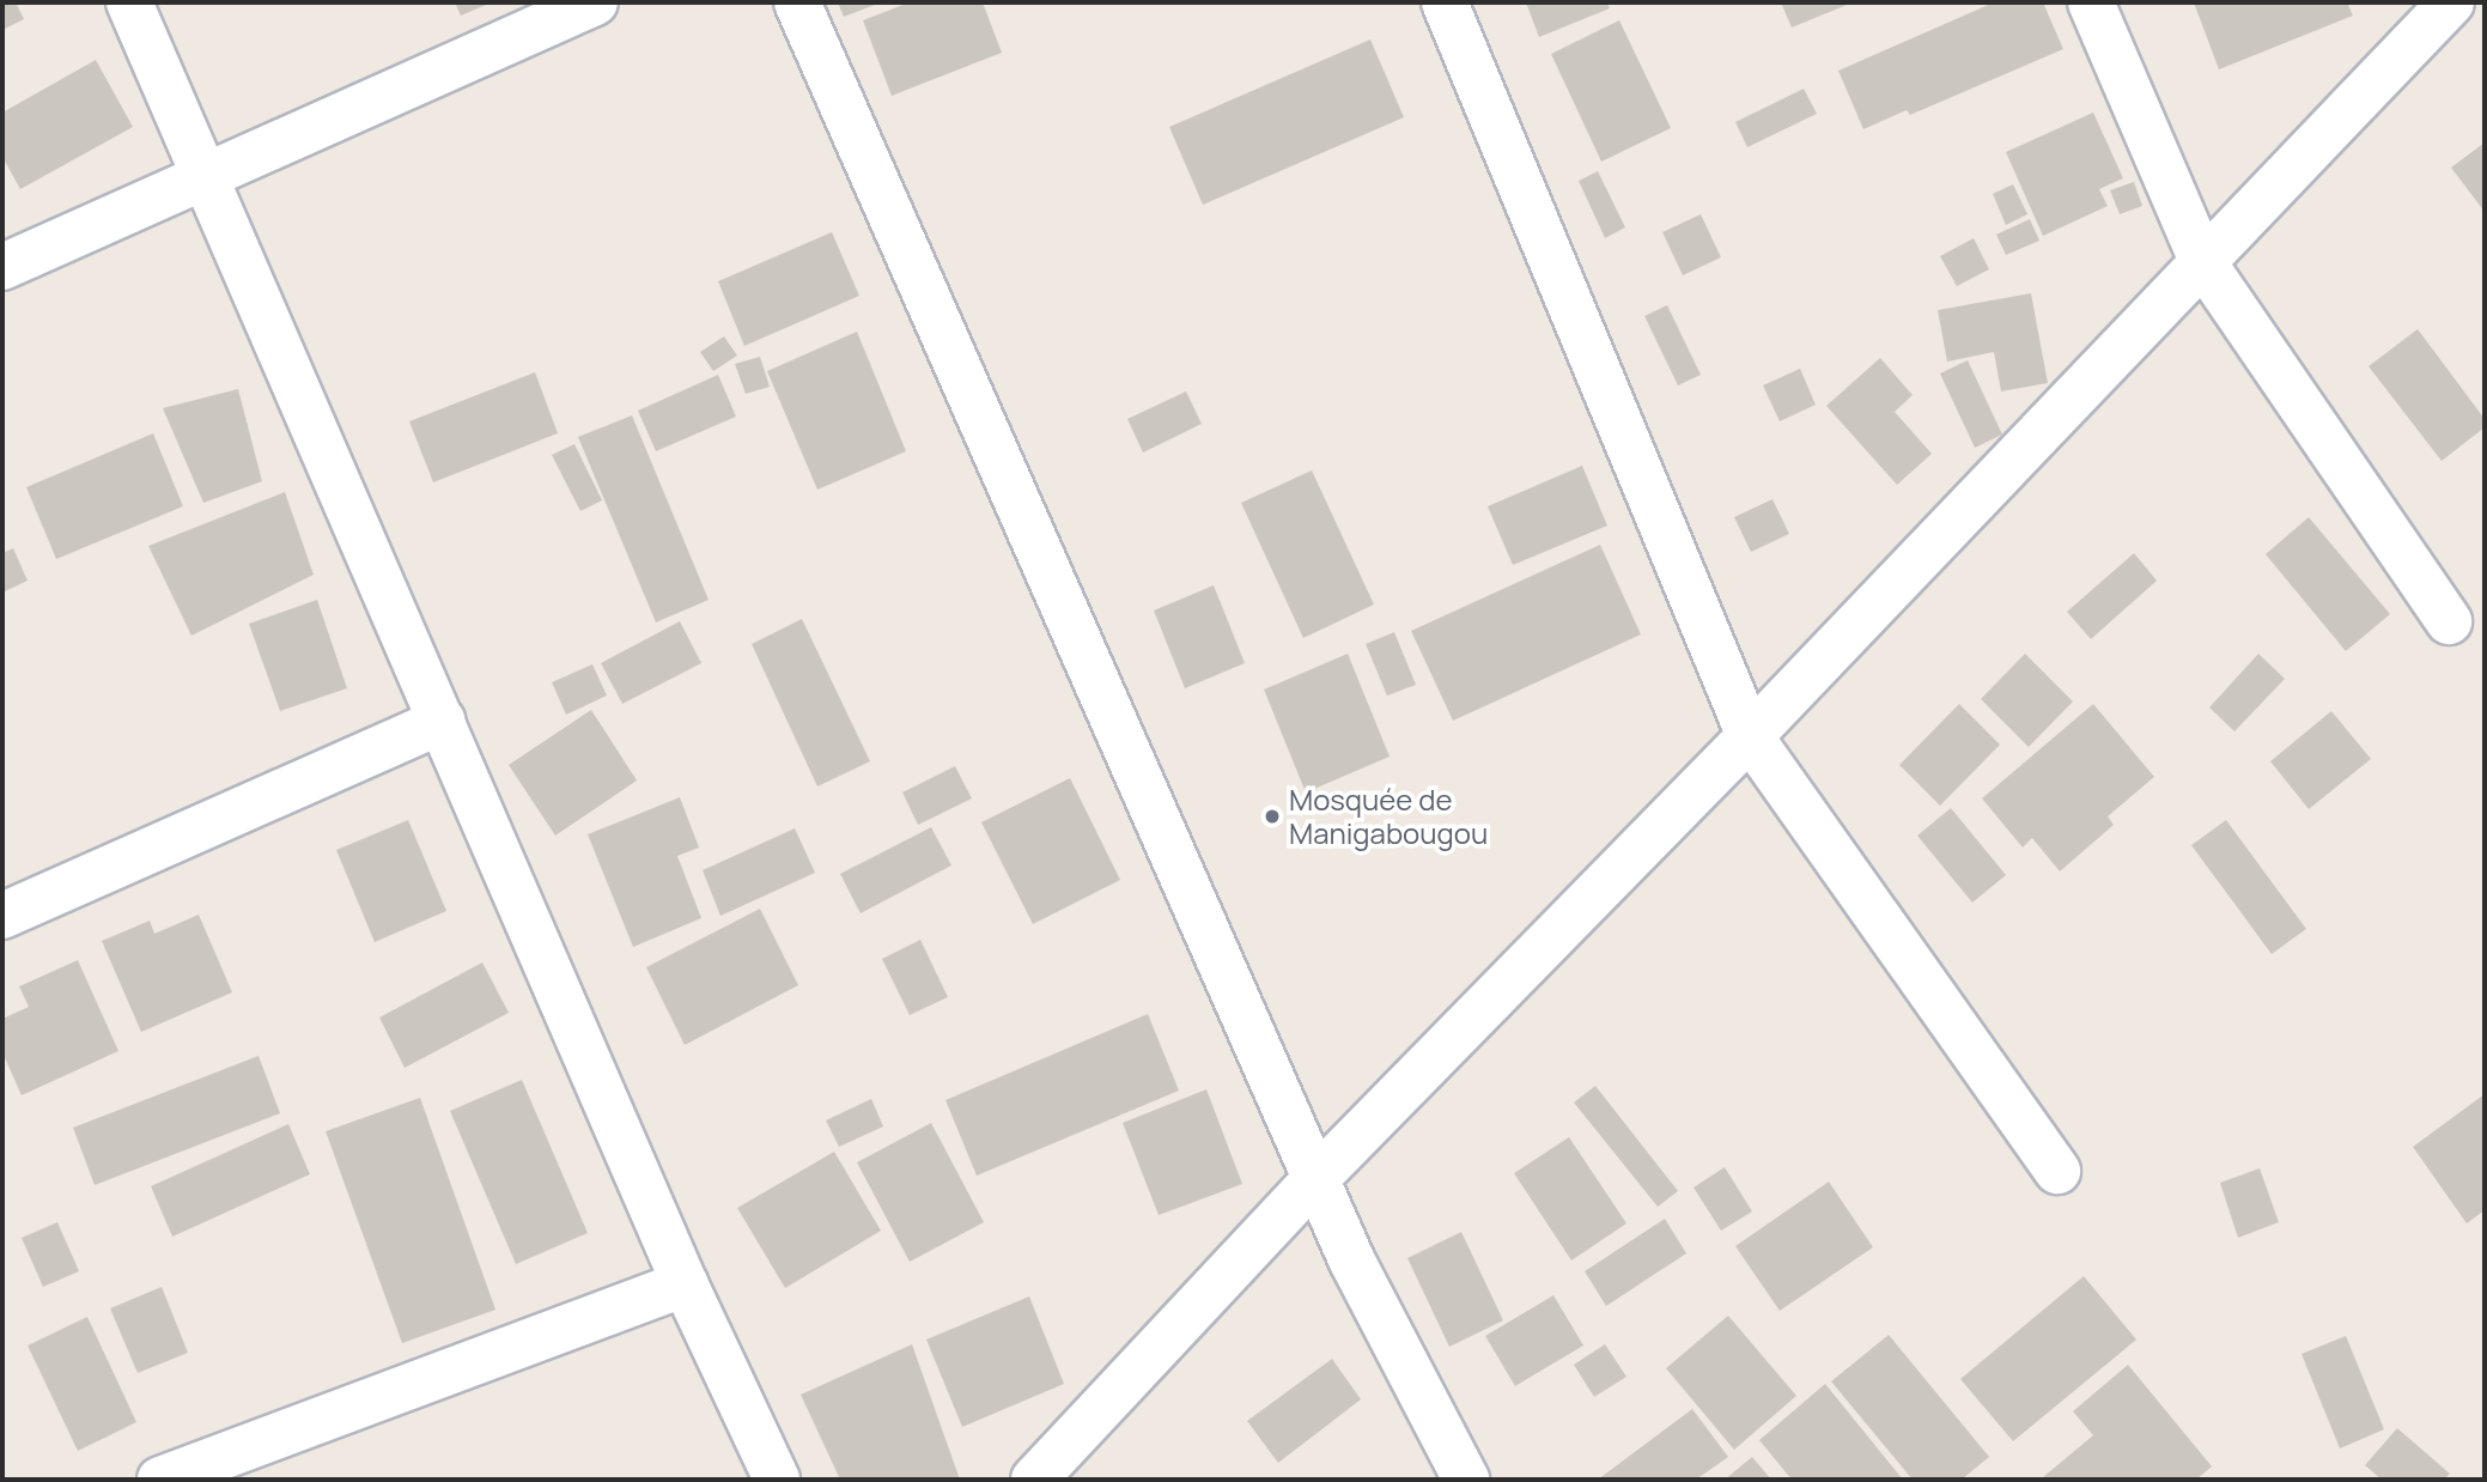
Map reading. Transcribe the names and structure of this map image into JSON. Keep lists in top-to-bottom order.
{
  "places": ["Mosquée de Manigabougou"]
}
